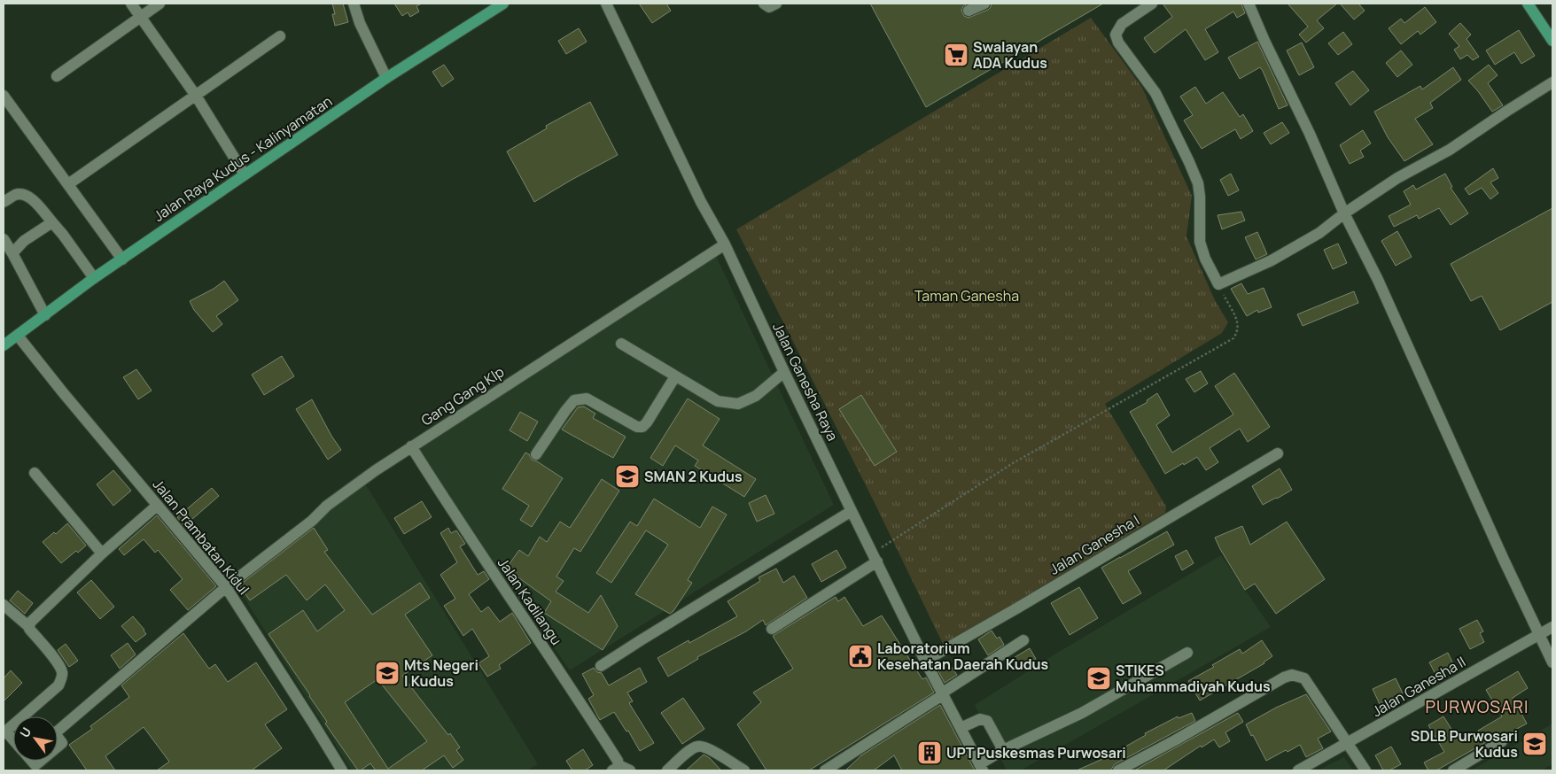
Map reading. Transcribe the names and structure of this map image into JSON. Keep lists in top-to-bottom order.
{
  "streets": {
    "main road": ["Jalan Raya Kudus - Kalinyamatan"],
    "street": [
      "Jalan Ganesha Raya",
      "Gang Gang Klp",
      "Jalan Prambatan Kidul",
      "Jalan Ganesha I",
      "Jalan Kadilangu",
      "Jalan Ganesha II"
    ]
  },
  "crossings": [
    ["Jalan Raya Kudus - Kalinyamatan", "Jalan Prambatan Kidul"],
    ["Jalan Ganesha Raya", "Gang Gang Klp"],
    ["Jalan Ganesha Raya", "Jalan Ganesha I"],
    ["Gang Gang Klp", "Jalan Prambatan Kidul"],
    ["Gang Gang Klp", "Jalan Kadilangu"]
  ],
  "districts": ["PURWOSARI"],
  "parks": ["Taman Ganesha"],
  "places": {
    "supermarket": ["Swalayan ADA Kudus"],
    "school or university": [
      "SMAN 2 Kudus",
      "Mts Negeri I Kudus",
      "STIKES Muhammadiyah Kudus",
      "SDLB Purwosari Kudus"
    ],
    "public building": ["Laboratorium Kesehatan Daerah Kudus"],
    "building": ["UPT Puskesmas Purwosari"]
  },
  "north": "top left"
}
